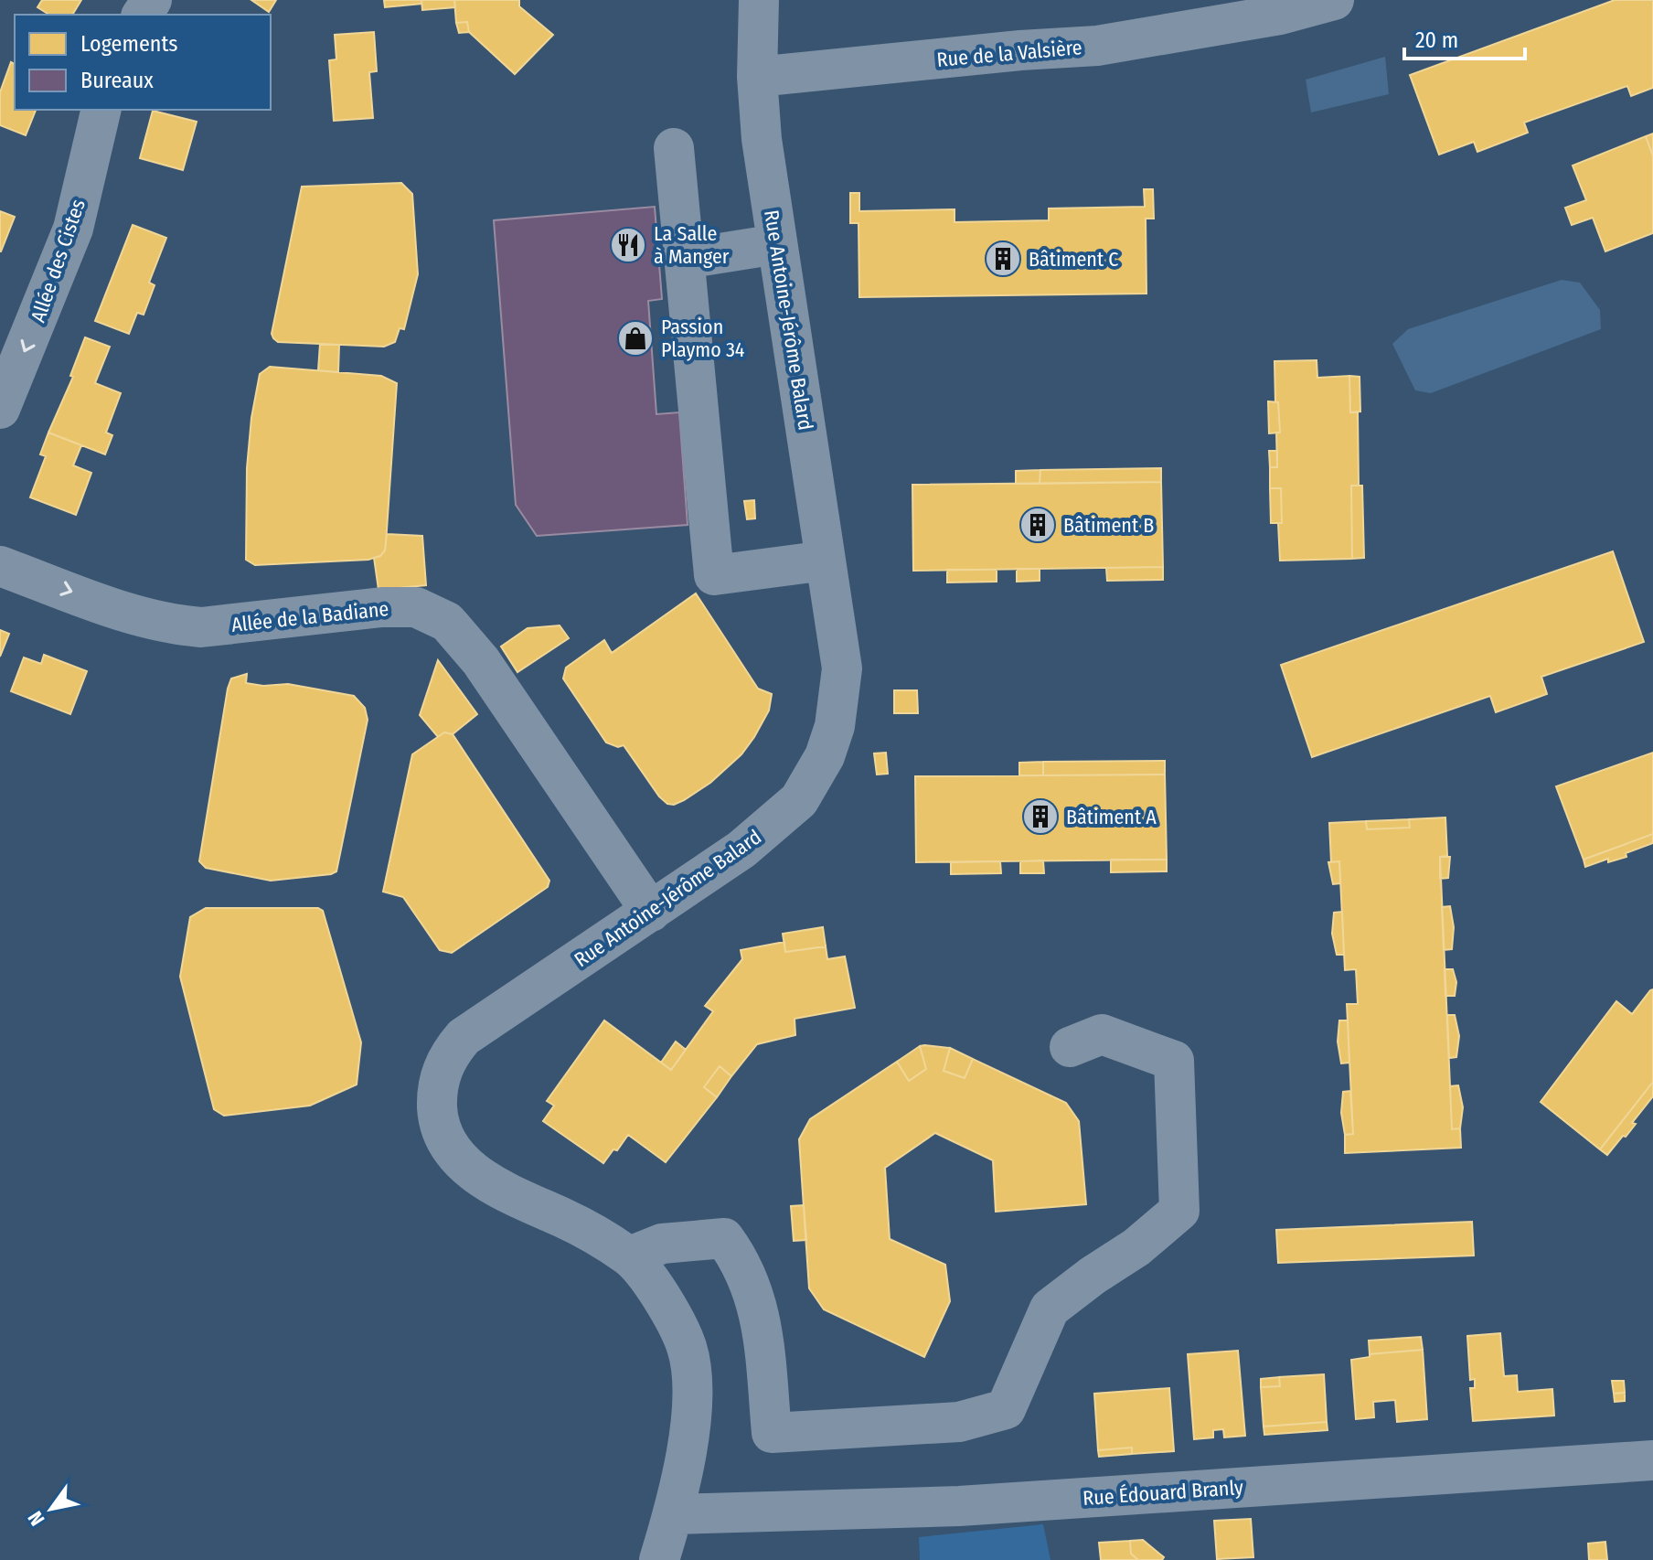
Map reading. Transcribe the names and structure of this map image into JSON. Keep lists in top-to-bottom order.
{
  "streets": {
    "street": [
      "Rue de la Valsière",
      "Allée des Cistes",
      "Rue Antoine-Jérôme Balard",
      "Allée de la Badiane",
      "Rue Édouard Branly"
    ]
  },
  "crossings": [
    ["Rue de la Valsière", "Rue Antoine-Jérôme Balard"],
    ["Rue Antoine-Jérôme Balard", "Allée de la Badiane"],
    ["Rue Antoine-Jérôme Balard", "Rue Édouard Branly"]
  ],
  "one_way": ["Allée des Cistes", "Allée de la Badiane"],
  "places": {
    "restaurant": ["La Salle à Manger"],
    "building": ["Bâtiment C", "Bâtiment B", "Bâtiment A"],
    "shop": ["Passion Playmo 34"]
  },
  "legend": ["Logements", "Bureaux"],
  "scale_bar": "20 m",
  "north": "bottom left"
}
